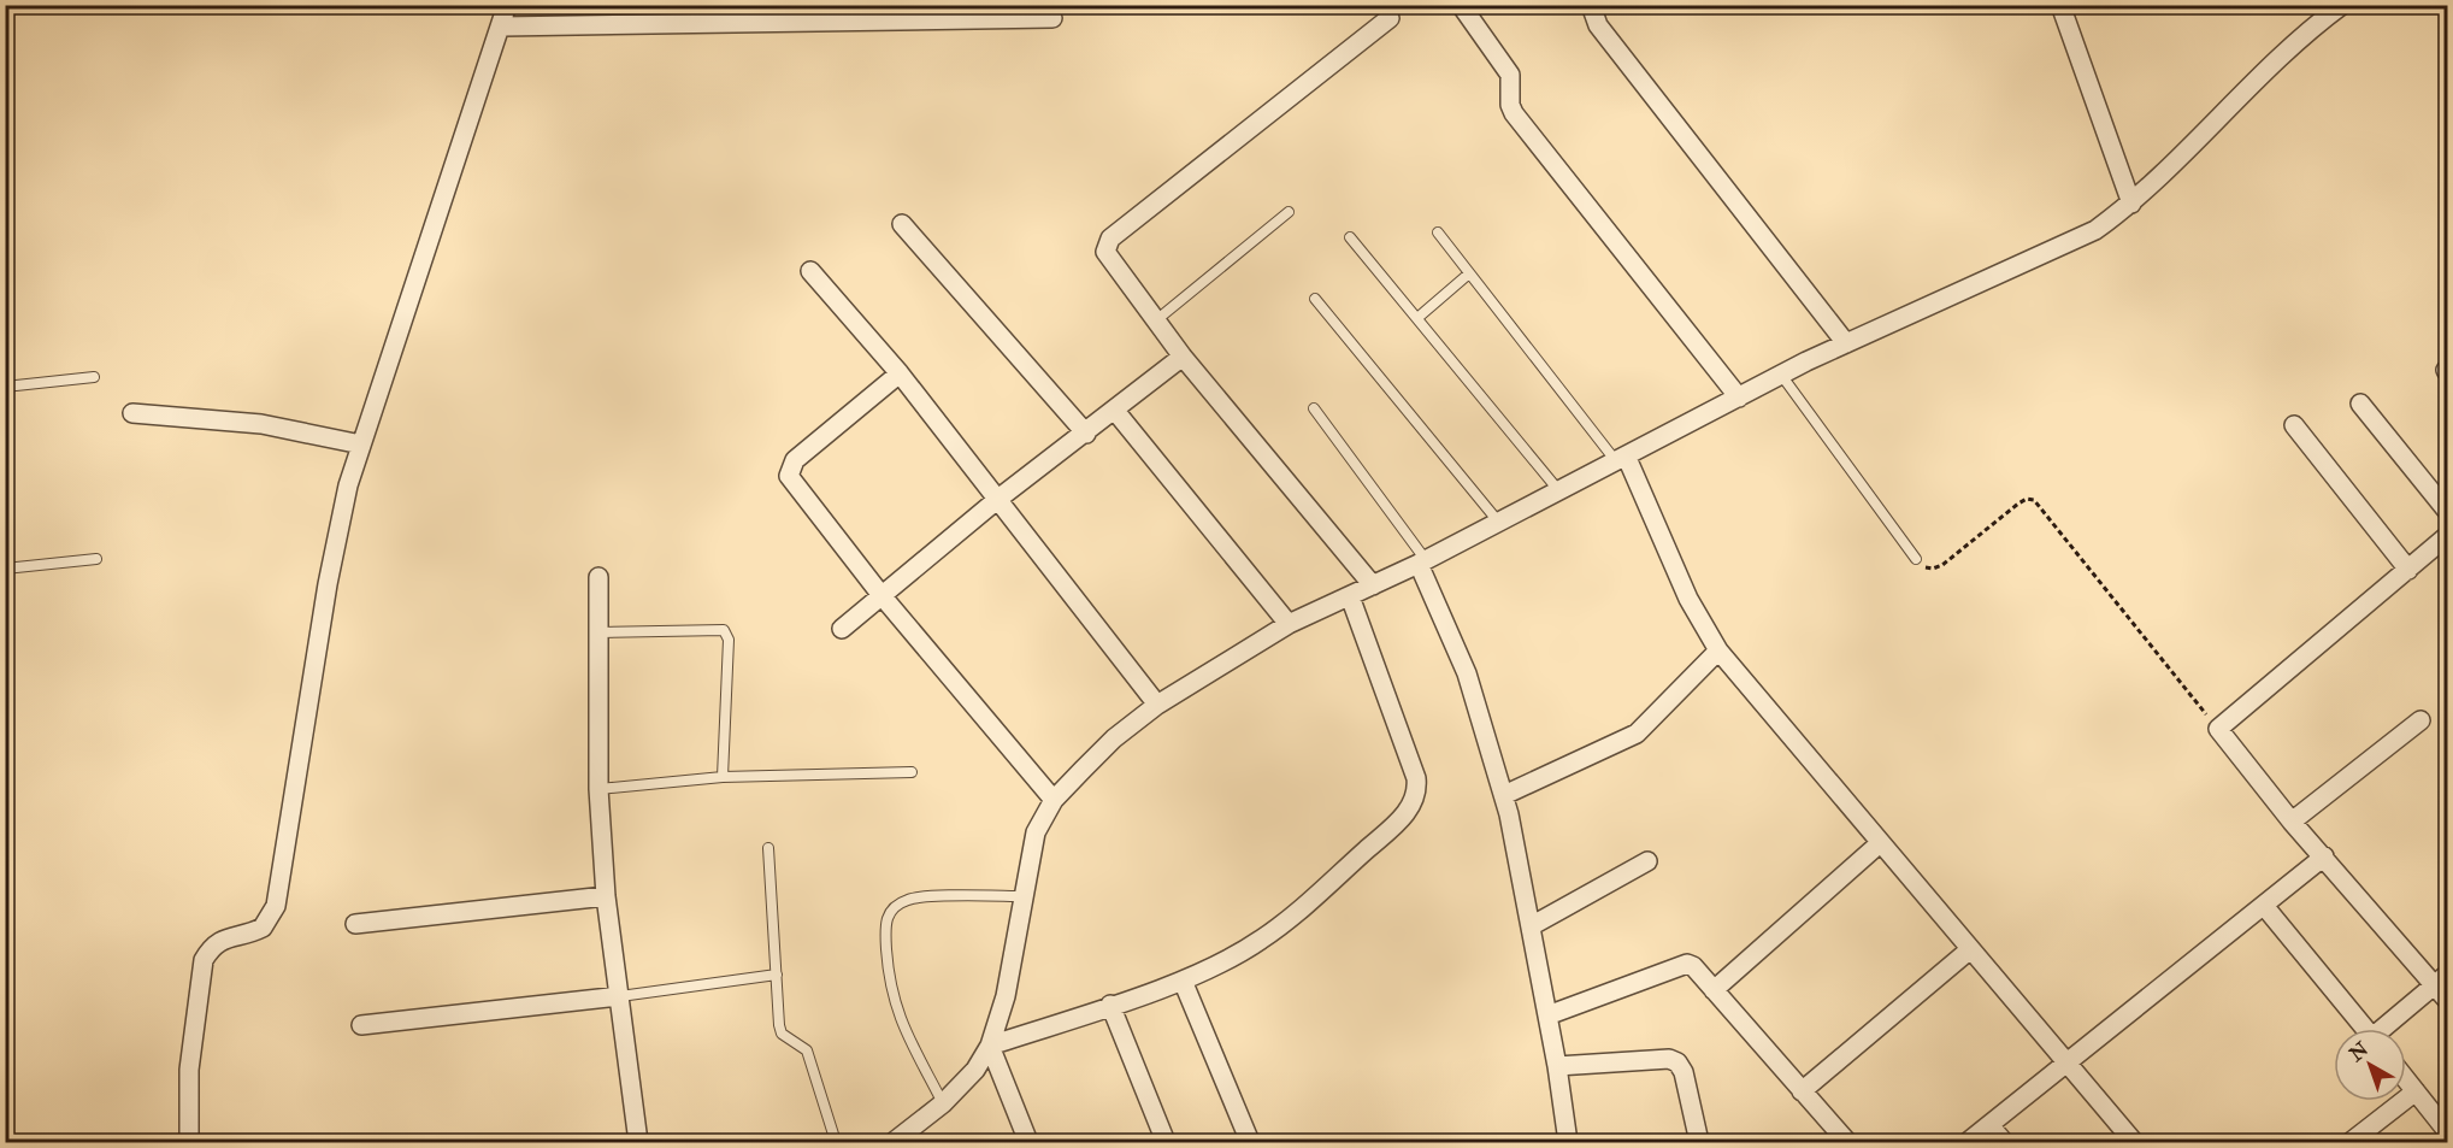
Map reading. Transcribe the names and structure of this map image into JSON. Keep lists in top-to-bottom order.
{
  "north": "top left"
}
